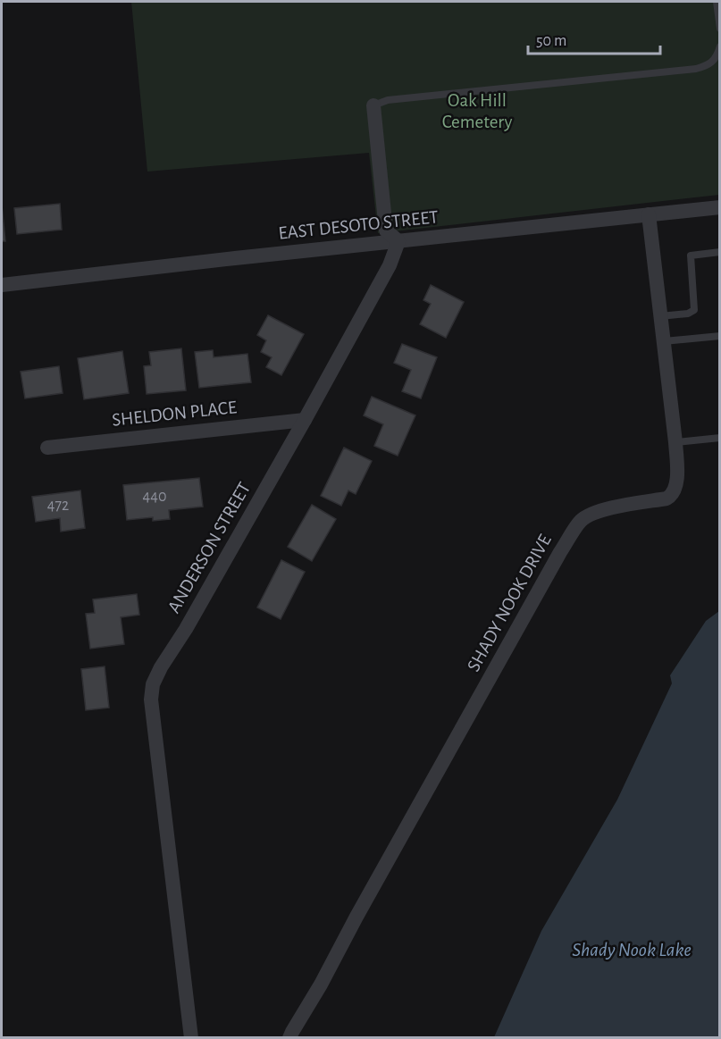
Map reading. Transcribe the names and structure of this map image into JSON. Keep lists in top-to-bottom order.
{
  "streets": {
    "street": [
      "EAST DESOTO STREET",
      "SHELDON PLACE",
      "ANDERSON STREET",
      "SHADY NOOK DRIVE"
    ]
  },
  "crossings": [
    ["EAST DESOTO STREET", "ANDERSON STREET"],
    ["EAST DESOTO STREET", "SHADY NOOK DRIVE"],
    ["SHELDON PLACE", "ANDERSON STREET"]
  ],
  "water": ["Shady Nook Lake"],
  "parks": ["Oak Hill Cemetery"],
  "house_numbers": ["440", "472"],
  "scale_bar": "50 m"
}
